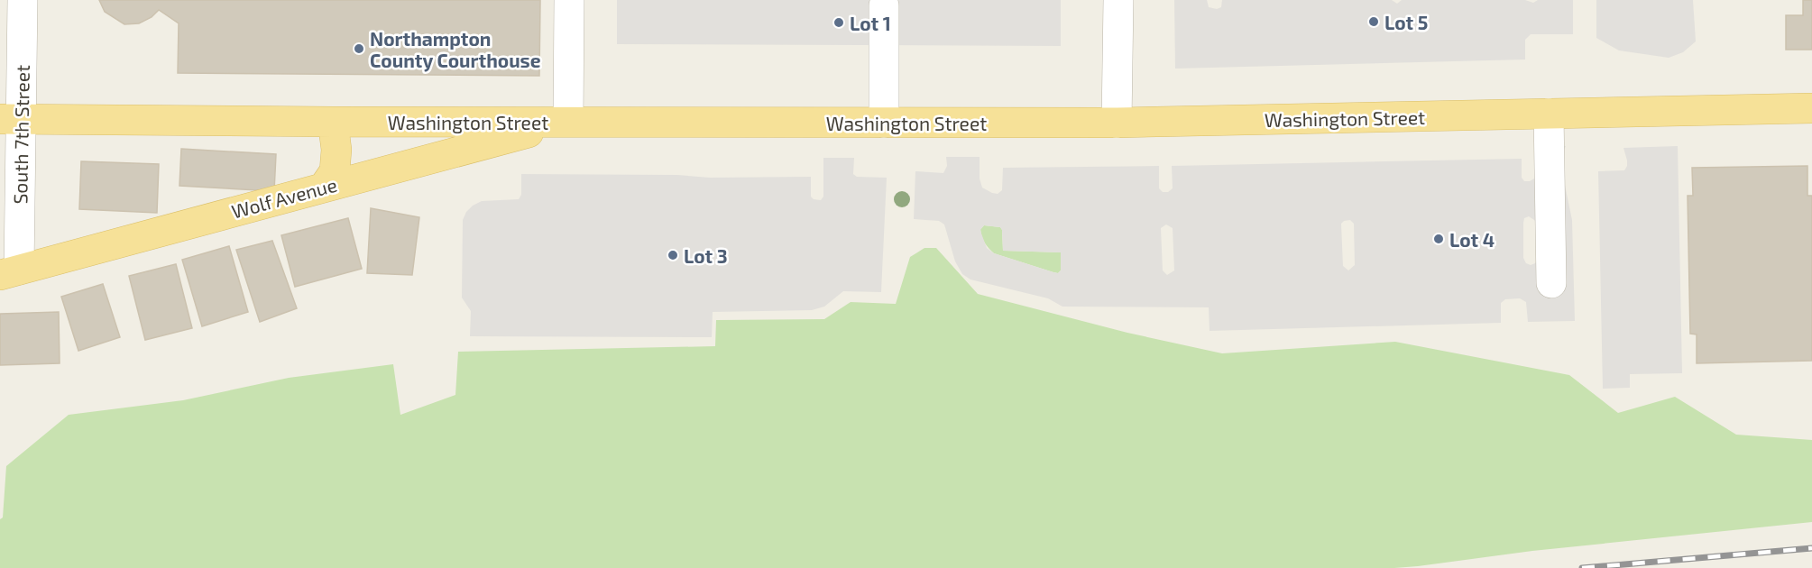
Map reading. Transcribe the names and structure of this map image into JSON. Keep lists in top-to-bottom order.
{
  "streets": {
    "main road": ["Washington Street", "Wolf Avenue"],
    "street": ["South 7th Street"]
  },
  "crossings": [
    ["Washington Street", "South 7th Street"],
    ["Washington Street", "Wolf Avenue"],
    ["South 7th Street", "Wolf Avenue"]
  ],
  "places": [
    "Lot 5",
    "Lot 1",
    "Northampton County Courthouse",
    "Lot 4",
    "Lot 3"
  ]
}
